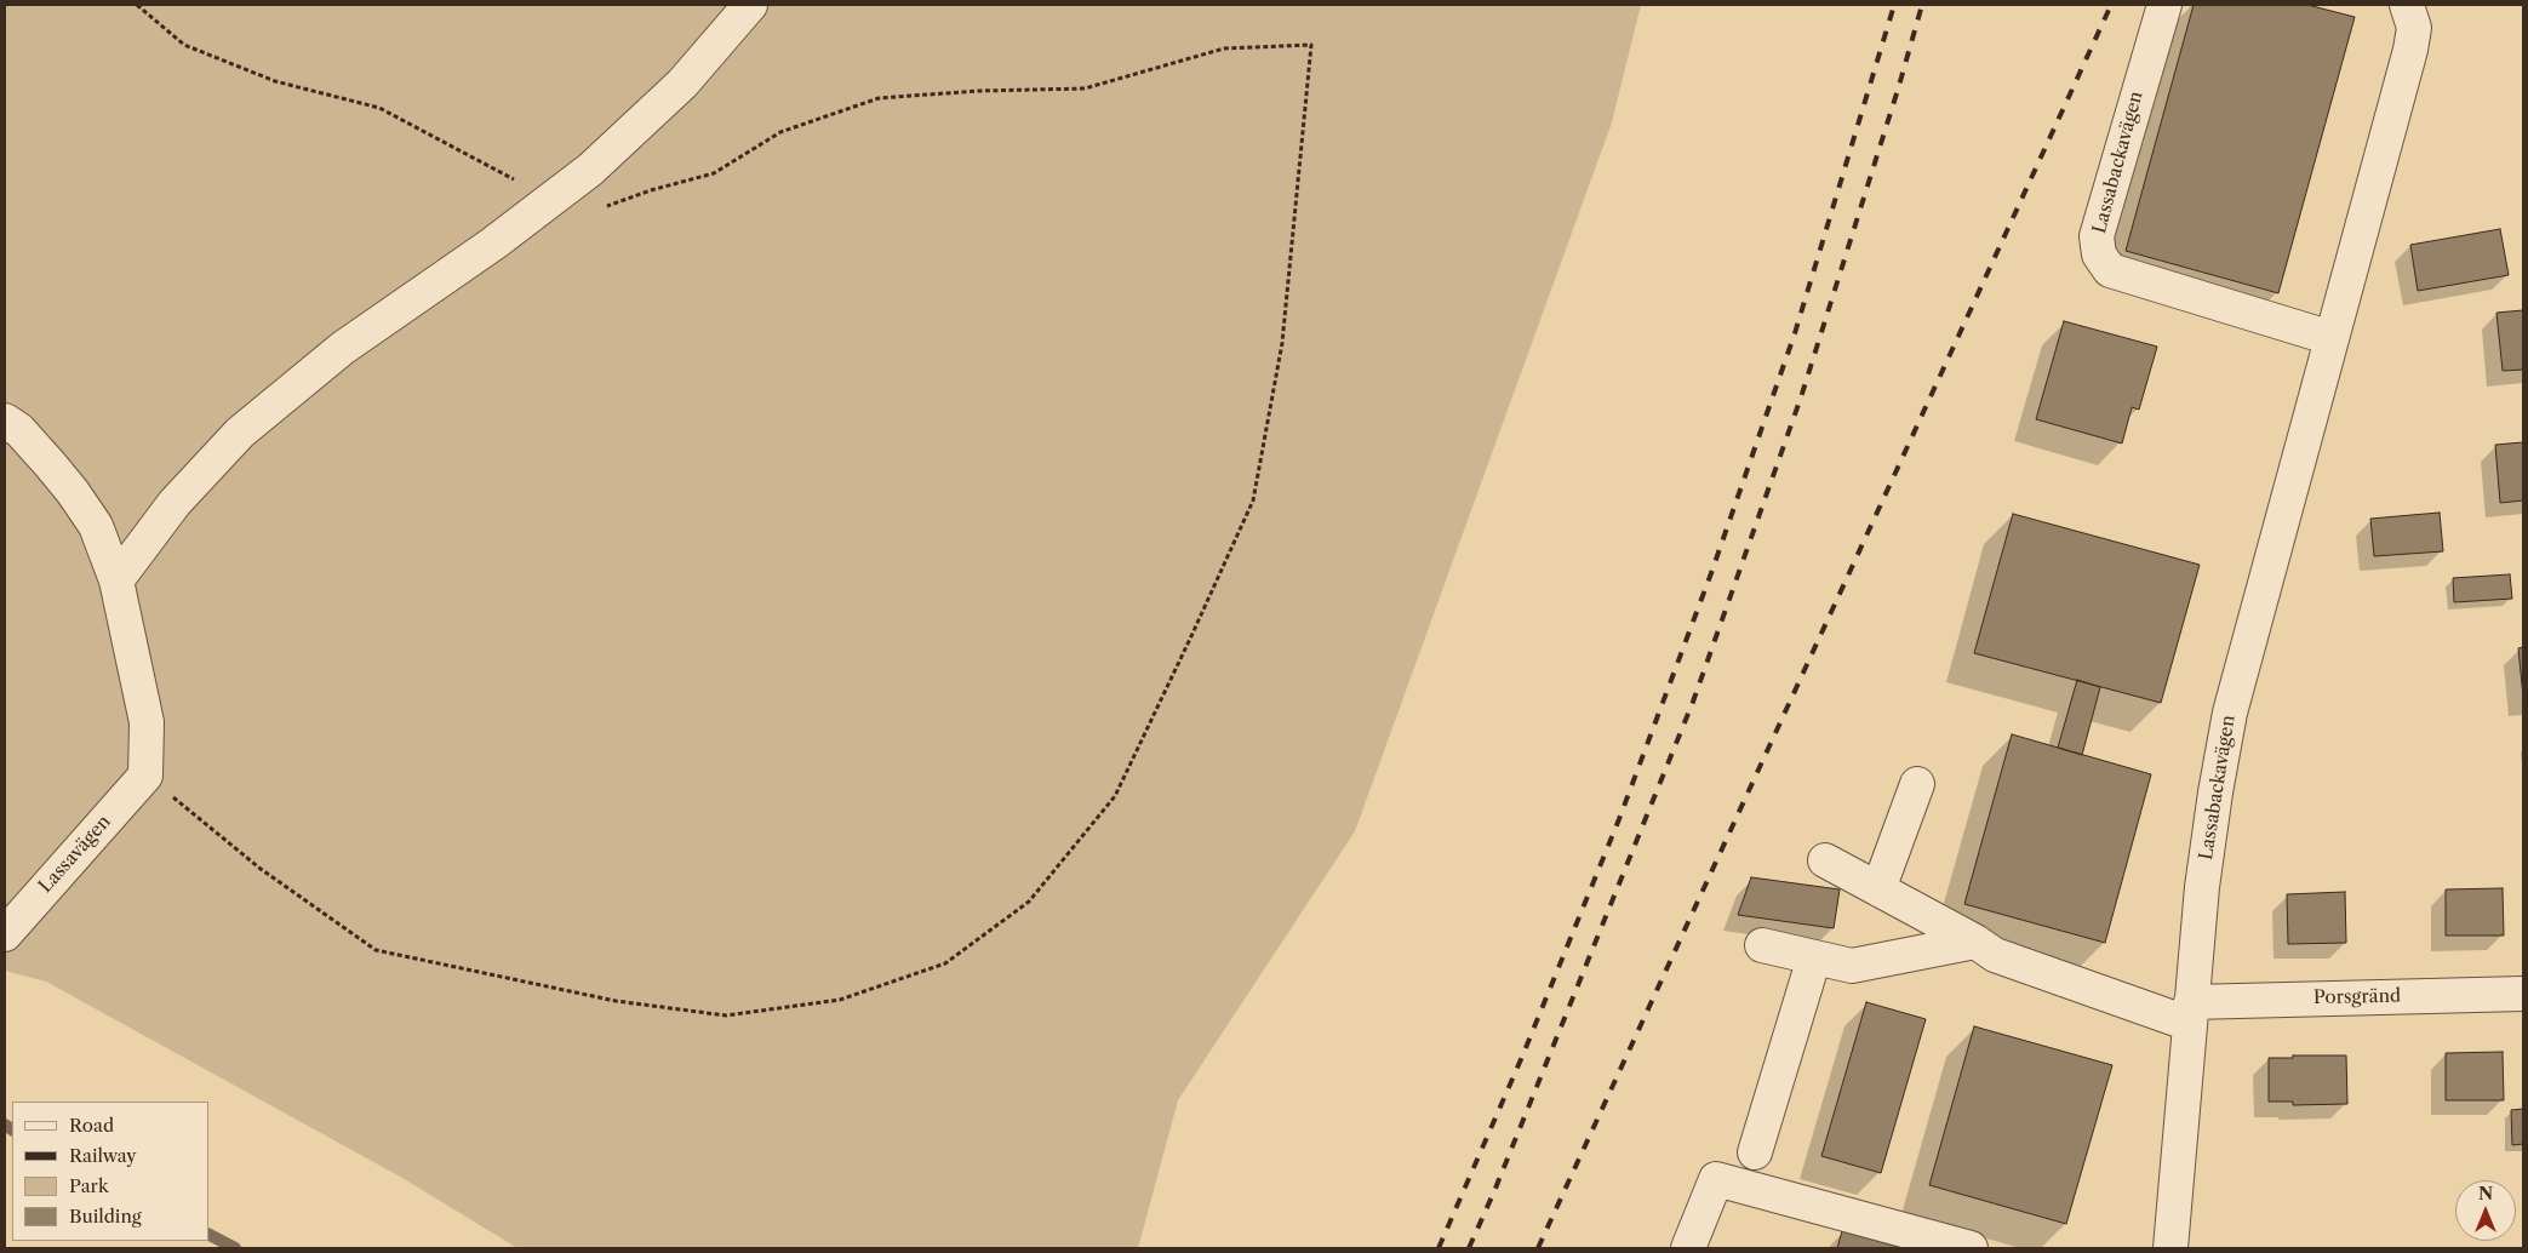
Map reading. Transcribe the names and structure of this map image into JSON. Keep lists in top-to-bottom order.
{
  "streets": {
    "street": ["Lassabackavägen", "Lassavägen", "Porsgränd"]
  },
  "crossings": [
    ["Lassabackavägen", "Porsgränd"]
  ],
  "legend": [
    "Road",
    "Railway",
    "Park",
    "Building"
  ],
  "north": "top"
}
